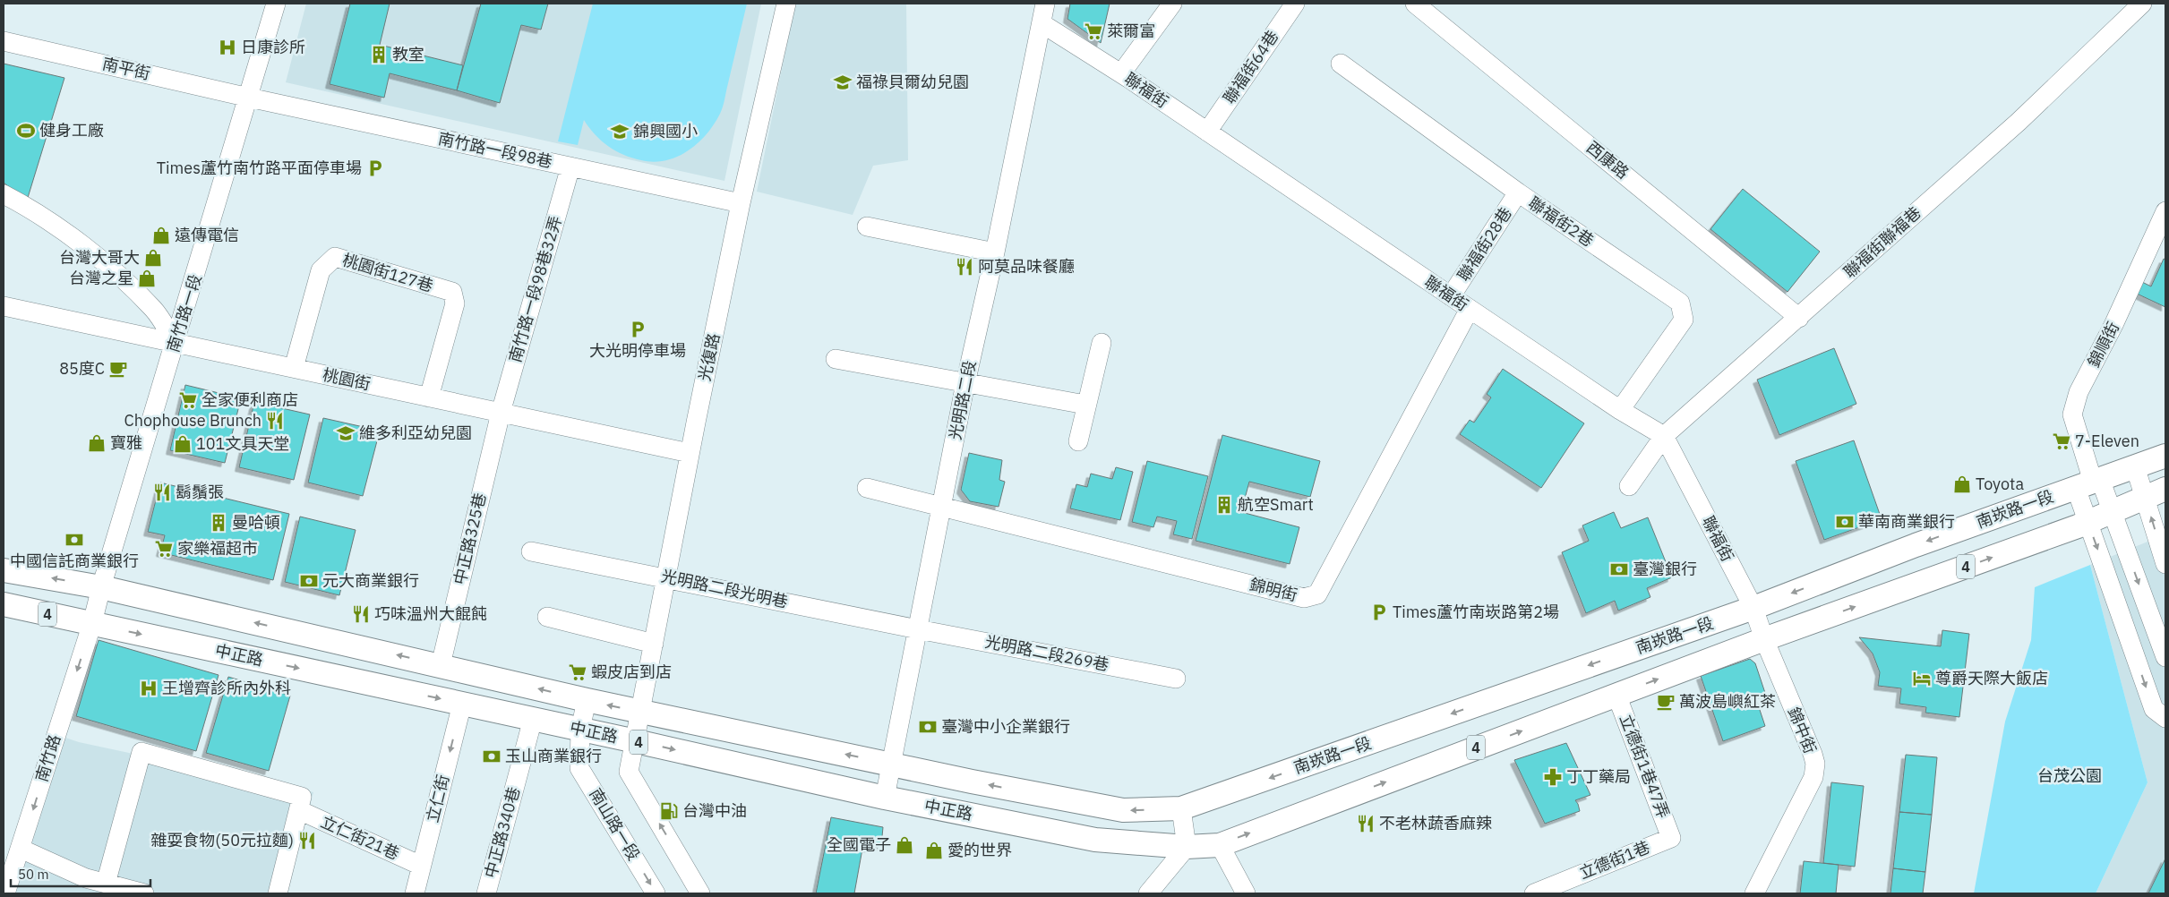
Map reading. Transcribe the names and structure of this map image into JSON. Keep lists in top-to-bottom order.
{
  "streets": {
    "main road": ["南崁路一段", "4", "中正路"],
    "street": [
      "聯福街64巷",
      "南平街",
      "聯福街",
      "南竹路一段98巷",
      "西康路",
      "聯福街2巷",
      "聯福街聯福巷",
      "聯福街28巷",
      "桃園街127巷",
      "南竹路一段98巷32弄",
      "南竹路一段",
      "錦順街",
      "光復路",
      "桃園街",
      "光明路二段",
      "中正路325巷",
      "光明路二段光明巷",
      "錦明街",
      "光明路二段269巷",
      "錦中街",
      "南竹路",
      "立德街1巷47弄",
      "立仁街",
      "南山路一段",
      "中正路340巷",
      "立仁街21巷",
      "立德街1巷"
    ]
  },
  "crossings": [
    ["聯福街64巷", "聯福街"],
    ["南平街", "南竹路一段98巷"],
    ["南平街", "南竹路一段"],
    ["聯福街", "聯福街2巷"],
    ["聯福街", "聯福街聯福巷"],
    ["聯福街", "聯福街28巷"],
    ["聯福街", "光明路二段"],
    ["聯福街", "南崁路一段"],
    ["聯福街", "4"],
    ["聯福街", "錦明街"],
    ["聯福街", "錦中街"],
    ["南竹路一段98巷", "南竹路一段98巷32弄"],
    ["南竹路一段98巷", "南竹路一段"],
    ["南竹路一段98巷", "光復路"],
    ["西康路", "聯福街聯福巷"],
    ["聯福街2巷", "聯福街28巷"],
    ["桃園街127巷", "桃園街"],
    ["南竹路一段98巷32弄", "桃園街"],
    ["南竹路一段98巷32弄", "中正路325巷"],
    ["南竹路一段", "桃園街"],
    ["南竹路一段", "中正路"],
    ["南竹路一段", "南竹路"],
    ["錦順街", "南崁路一段"],
    ["光復路", "桃園街"],
    ["光復路", "光明路二段光明巷"],
    ["光復路", "中正路"],
    ["桃園街", "中正路325巷"],
    ["光明路二段", "光明路二段光明巷"],
    ["光明路二段", "錦明街"],
    ["光明路二段", "光明路二段269巷"],
    ["光明路二段", "中正路"],
    ["南崁路一段", "中正路"],
    ["中正路325巷", "中正路"],
    ["4", "中正路"],
    ["4", "錦中街"],
    ["4", "立德街1巷47弄"],
    ["光明路二段光明巷", "光明路二段269巷"],
    ["中正路", "南竹路"],
    ["中正路", "立仁街"],
    ["中正路", "南山路一段"],
    ["中正路", "中正路340巷"],
    ["立德街1巷47弄", "立德街1巷"],
    ["立仁街", "立仁街21巷"]
  ],
  "one_way": ["南竹路", "立仁街"],
  "parks": ["台茂公園"],
  "places": {
    "supermarket": [
      "萊爾富",
      "全家便利商店",
      "7-Eleven",
      "家樂福超市",
      "蝦皮店到店"
    ],
    "hospital": ["日康診所", "王增齊診所內外科"],
    "building": ["教室", "航空Smart", "曼哈頓"],
    "school or university": ["福祿貝爾幼兒園", "錦興國小", "維多利亞幼兒園"],
    "sports": ["健身工廠"],
    "parking": ["Times蘆竹南竹路平面停車場", "大光明停車場", "Times蘆竹南崁路第2場"],
    "shop": [
      "遠傳電信",
      "台灣大哥大",
      "台灣之星",
      "寶雅",
      "101文具天堂",
      "Toyota",
      "全國電子",
      "愛的世界"
    ],
    "restaurant": [
      "阿莫品味餐廳",
      "Chophouse Brunch",
      "鬍鬚張",
      "巧味溫州大餛飩",
      "不老林蔬香麻辣",
      "雜耍食物(50元拉麵)"
    ],
    "cafe": ["85度C", "萬波島嶼紅茶"],
    "bank": [
      "華南商業銀行",
      "中國信託商業銀行",
      "臺灣銀行",
      "元大商業銀行",
      "臺灣中小企業銀行",
      "玉山商業銀行"
    ],
    "hotel": ["尊爵天際大飯店"],
    "pharmacy": ["丁丁藥局"],
    "fuel station": ["台灣中油"]
  },
  "scale_bar": "50 m"
}
